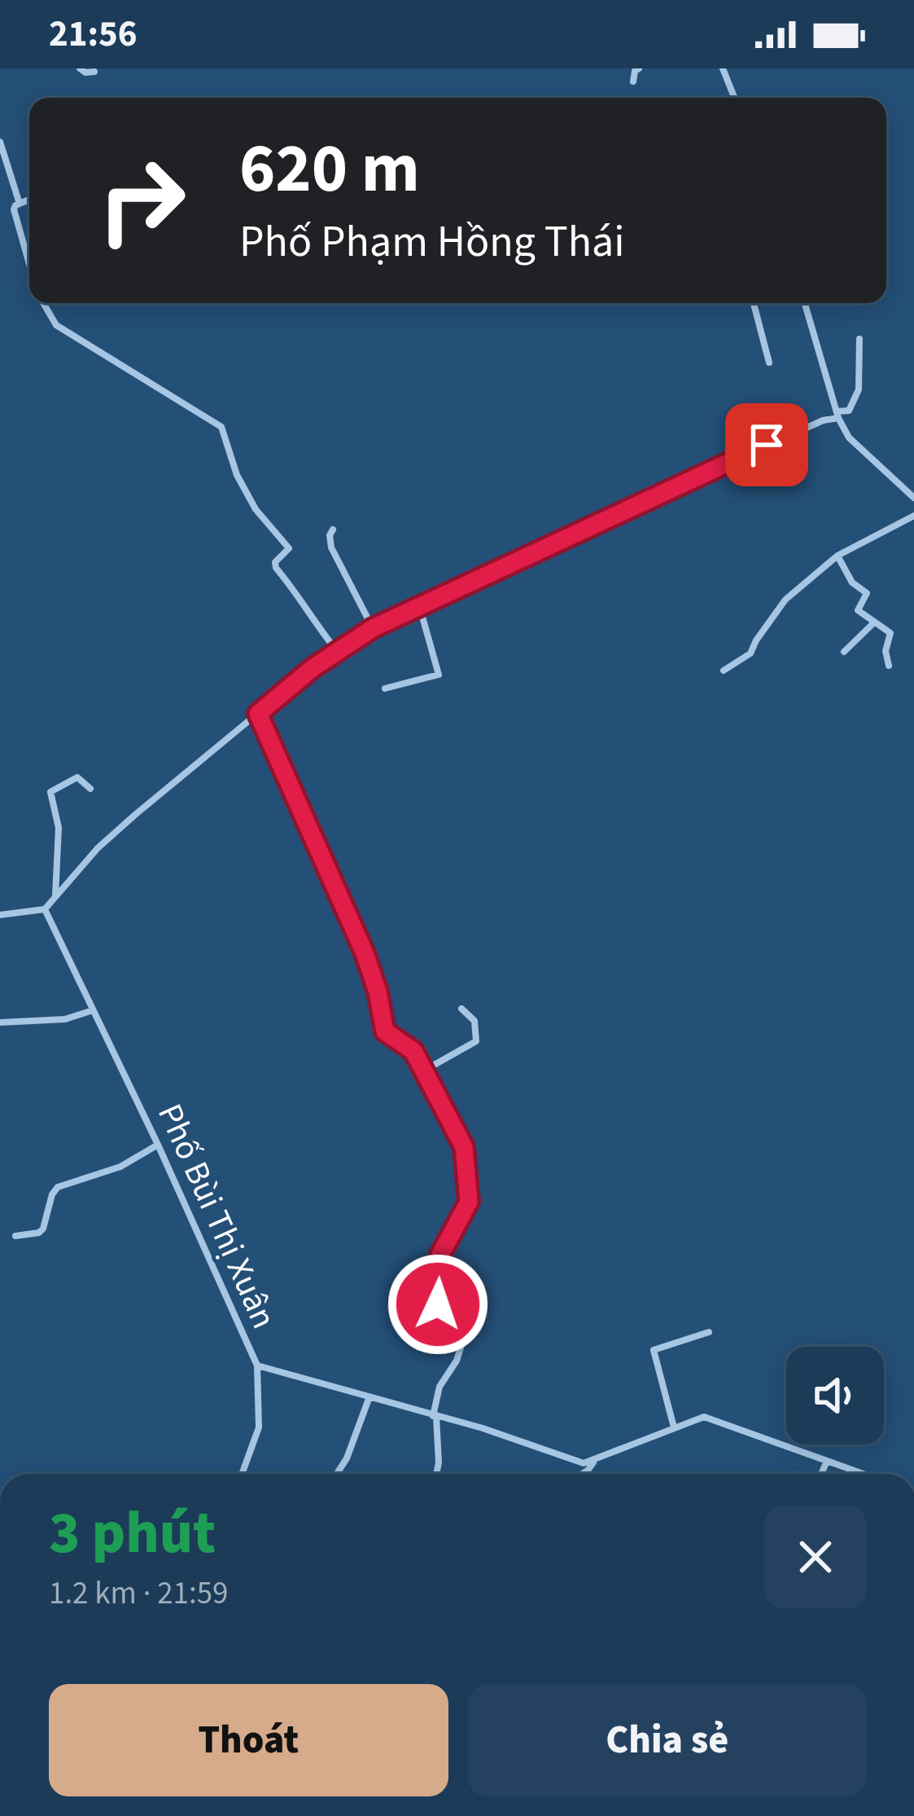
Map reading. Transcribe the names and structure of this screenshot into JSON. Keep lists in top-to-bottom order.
{
  "streets": {
    "street": ["Phố Bùi Thị Xuân"]
  },
  "page": {
    "status": "21:56",
    "turn": ["620 m", "Phố Phạm Hồng Thái"],
    "heading": ["3 phút", "1.2 km · 21:59"],
    "buttons": ["Thoát", "Chia sẻ"]
  }
}
